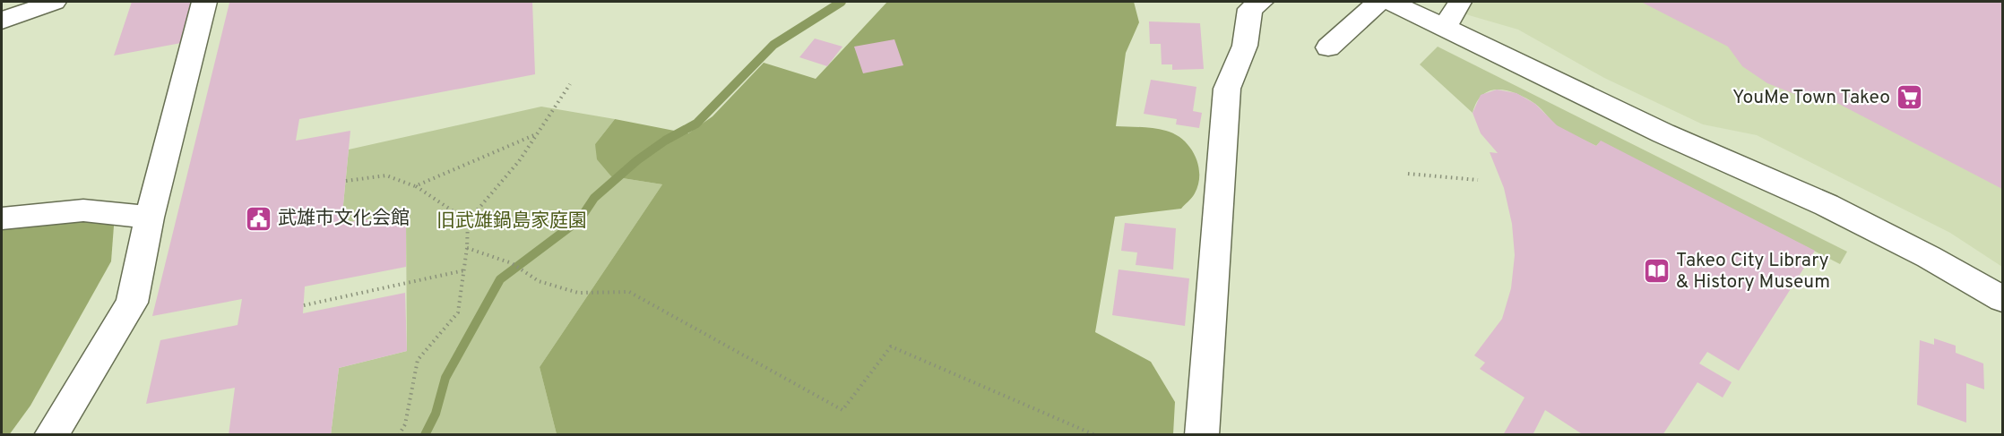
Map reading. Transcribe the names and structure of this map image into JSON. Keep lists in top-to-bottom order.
{
  "parks": ["旧武雄鍋島家庭園"],
  "places": {
    "supermarket": ["YouMe Town Takeo"],
    "public building": ["武雄市文化会館"],
    "library": ["Takeo City Library & History Museum"]
  }
}
